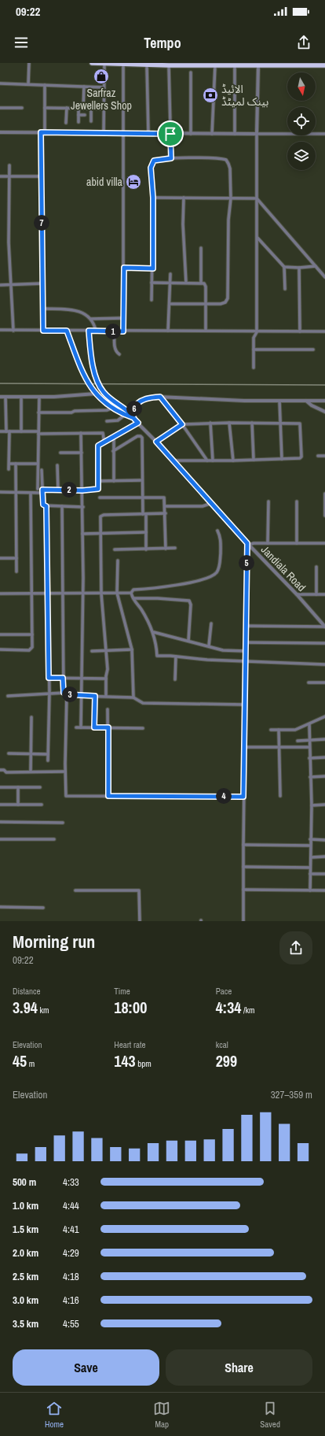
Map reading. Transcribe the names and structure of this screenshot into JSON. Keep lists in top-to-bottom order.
{
  "streets": {
    "street": ["Jandiala Road"]
  },
  "places": {
    "shop": ["Sarfraz Jewellers Shop"],
    "bank": ["الائیڈ بینک لمیٹڈ"],
    "hotel": ["abid villa"]
  },
  "north": "bottom",
  "page": {
    "status": "09:22",
    "header": "Tempo",
    "pins": [
      "7",
      "1",
      "6",
      "2",
      "5",
      "3",
      "4"
    ],
    "heading": ["Morning run", "09:22"],
    "stats": [
      ["Distance", "3.94 km"],
      ["Time", "18:00"],
      ["Pace", "4:34 /km"],
      ["Elevation", "45 m"],
      ["Heart rate", "143 bpm"],
      ["kcal", "299"]
    ],
    "chart": ["Elevation", "327–359 m"],
    "list": [
      {
        "name": "500 m",
        "note": "4:33"
      },
      {
        "name": "1.0 km",
        "note": "4:44"
      },
      {
        "name": "1.5 km",
        "note": "4:41"
      },
      {
        "name": "2.0 km",
        "note": "4:29"
      },
      {
        "name": "2.5 km",
        "note": "4:18"
      },
      {
        "name": "3.0 km",
        "note": "4:16"
      },
      {
        "name": "3.5 km",
        "note": "4:55"
      }
    ],
    "buttons": ["Save", "Share"],
    "tabs": ["Home", "Map", "Saved"]
  }
}
